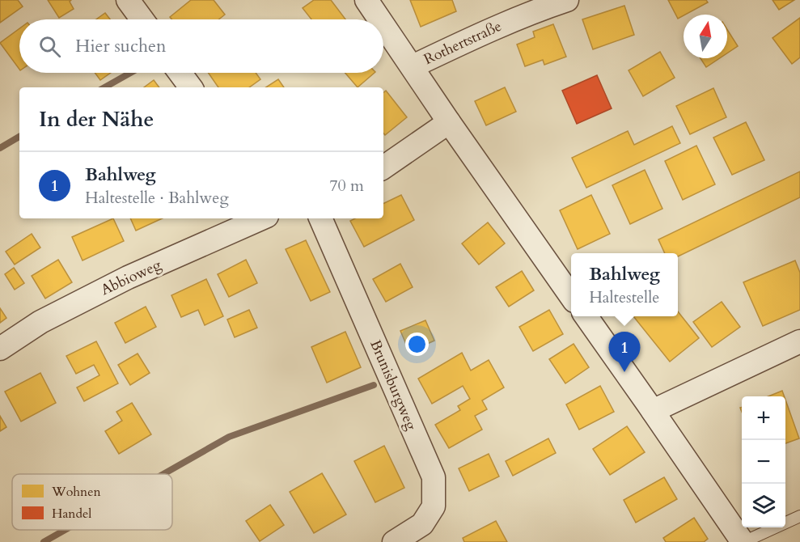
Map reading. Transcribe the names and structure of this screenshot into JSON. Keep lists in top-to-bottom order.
{
  "streets": {
    "street": ["Rothertstraße", "Abbioweg", "Brunisburgweg"]
  },
  "legend": ["Wohnen", "Handel"],
  "north": "top",
  "page": {
    "search": "Hier suchen",
    "heading": "In der Nähe",
    "list": [
      {
        "mark": "1",
        "name": "Bahlweg",
        "note": "Haltestelle · Bahlweg",
        "value": "70 m"
      }
    ],
    "popup": ["Bahlweg", "Haltestelle"],
    "pins": "1",
    "map_buttons": ["+", "−"]
  }
}
